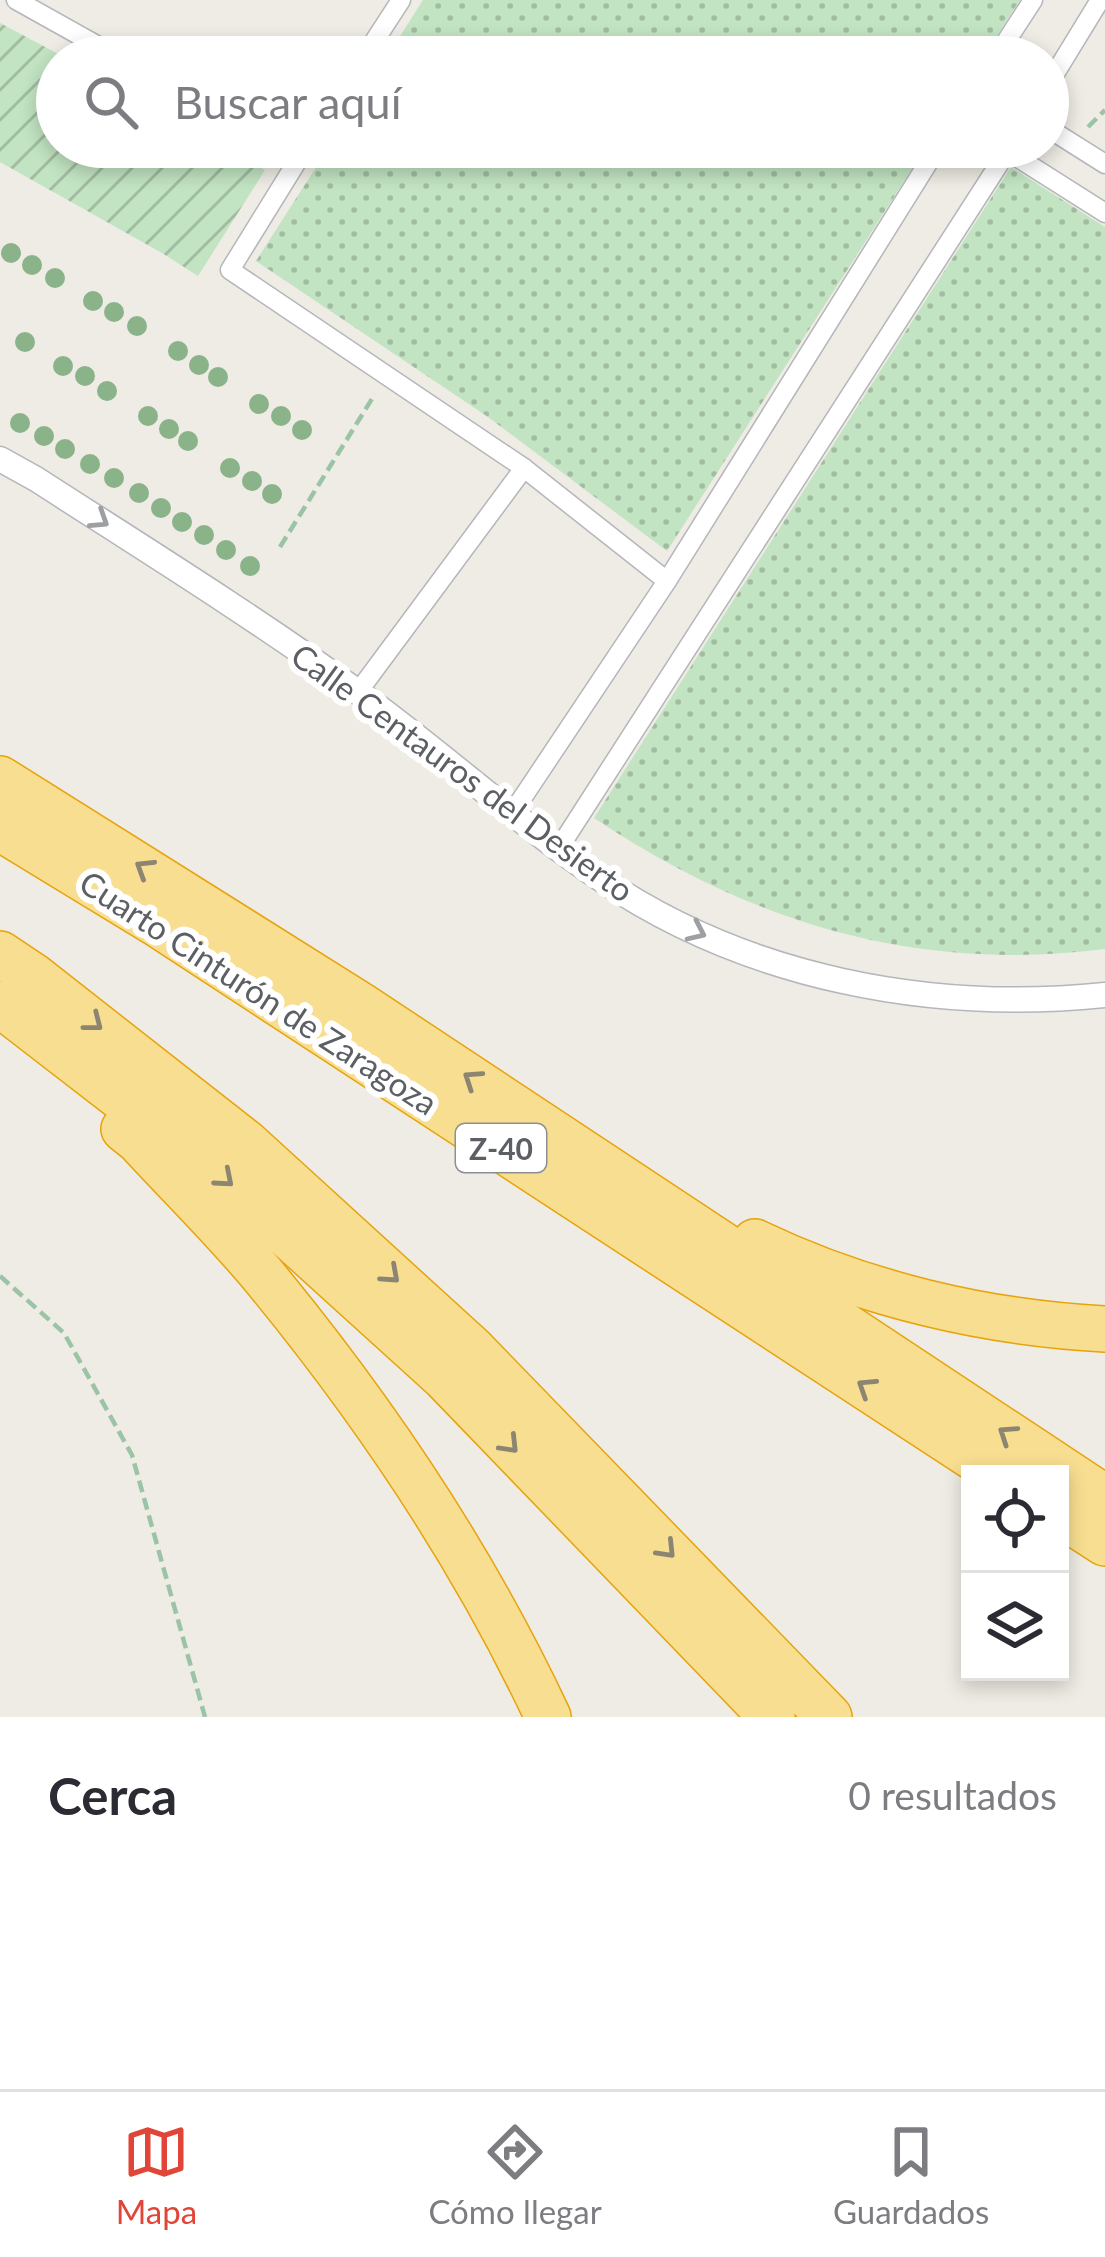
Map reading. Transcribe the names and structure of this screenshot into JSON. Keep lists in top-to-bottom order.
{
  "streets": {
    "highway": ["Cuarto Cinturón de Zaragoza", "Z-40"],
    "street": ["Calle Centauros del Desierto"]
  },
  "one_way": ["Calle Centauros del Desierto"],
  "page": {
    "search": "Buscar aquí",
    "heading": ["Cerca", "0 resultados"],
    "nav": ["Mapa", "Cómo llegar", "Guardados"]
  }
}
